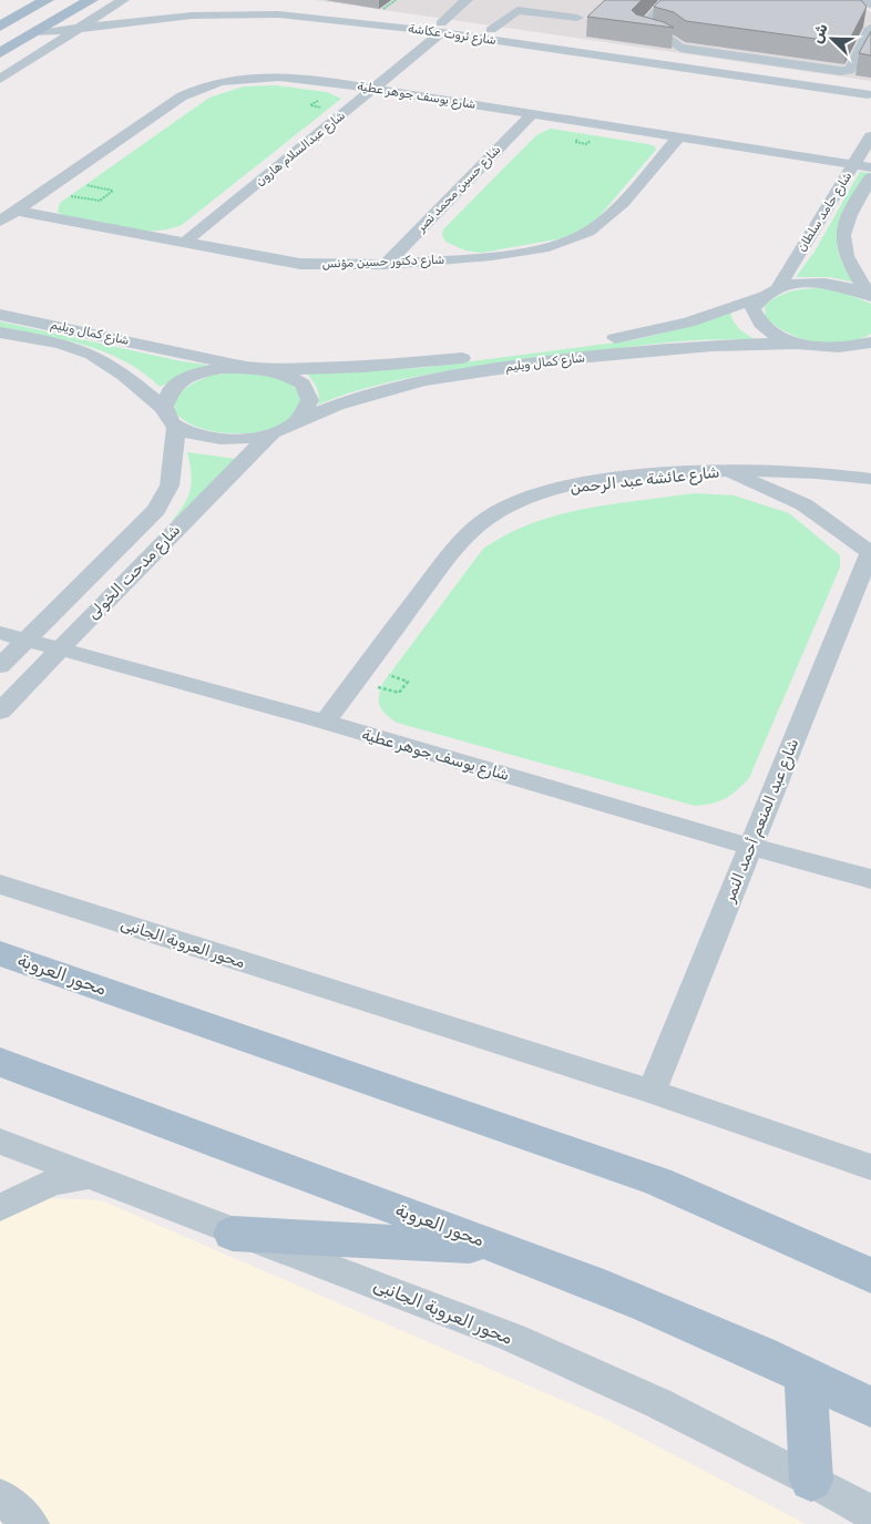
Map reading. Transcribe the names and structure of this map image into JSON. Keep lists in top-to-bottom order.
{
  "streets": {
    "main road": ["محور العروبة"],
    "street": [
      "شارع ثروت عكاشة",
      "شارع يوسف جوهر عطية",
      "شارع عبدالسلام هارون",
      "شارع حسين محمد نصر",
      "شارع حامد سلطان",
      "شارع دكتور حسين مؤنس",
      "شارع كمال ويليم",
      "شارع عائشة عبد الرحمن",
      "شارع مدحت الخولى",
      "شارع عبد المنعم أحمد النمر",
      "محور العروبة الجانبى"
    ]
  },
  "crossings": [
    ["شارع ثروت عكاشة", "شارع عبدالسلام هارون"],
    ["شارع يوسف جوهر عطية", "شارع عبدالسلام هارون"],
    ["شارع يوسف جوهر عطية", "شارع حسين محمد نصر"],
    ["شارع يوسف جوهر عطية", "شارع حامد سلطان"],
    ["شارع يوسف جوهر عطية", "شارع دكتور حسين مؤنس"],
    ["شارع يوسف جوهر عطية", "شارع عائشة عبد الرحمن"],
    ["شارع يوسف جوهر عطية", "شارع مدحت الخولى"],
    ["شارع يوسف جوهر عطية", "شارع عبد المنعم أحمد النمر"],
    ["شارع عبدالسلام هارون", "شارع دكتور حسين مؤنس"],
    ["شارع حسين محمد نصر", "شارع دكتور حسين مؤنس"],
    ["شارع حامد سلطان", "شارع كمال ويليم"],
    ["شارع كمال ويليم", "شارع مدحت الخولى"],
    ["شارع عبد المنعم أحمد النمر", "محور العروبة الجانبى"]
  ],
  "north": "top left"
}
